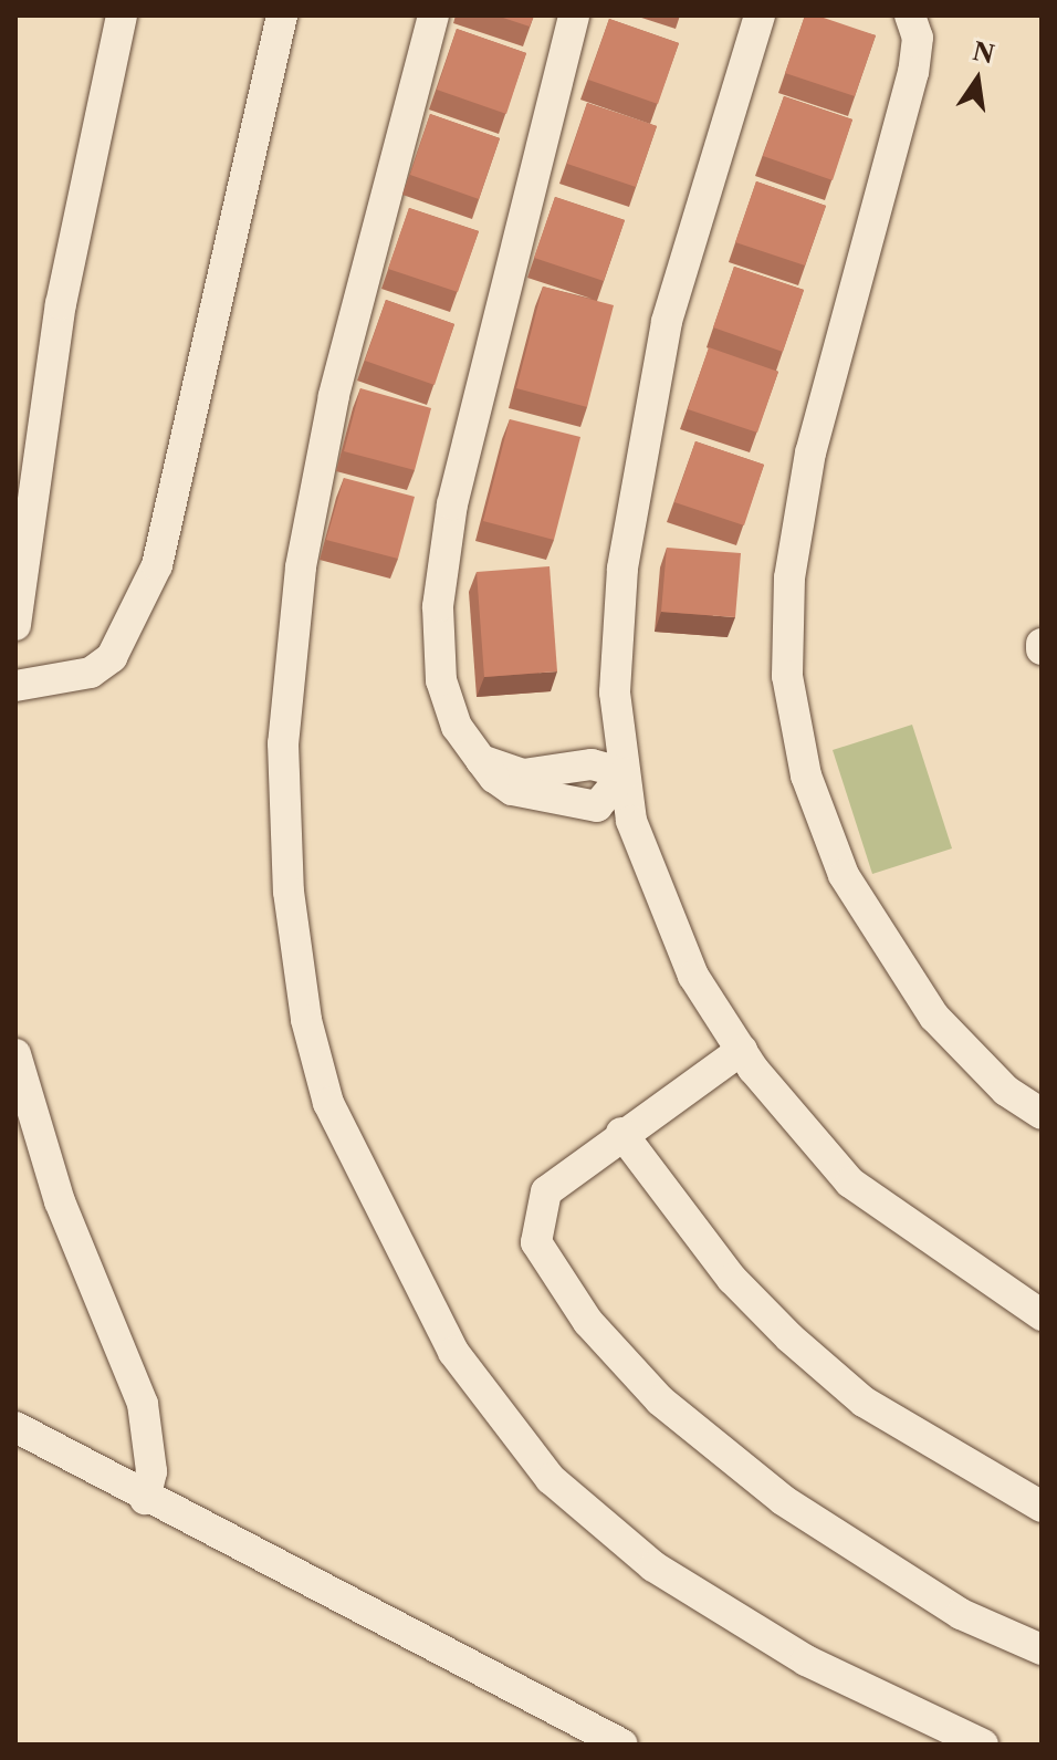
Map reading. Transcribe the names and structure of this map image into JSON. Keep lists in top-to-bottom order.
{
  "north": "top"
}
